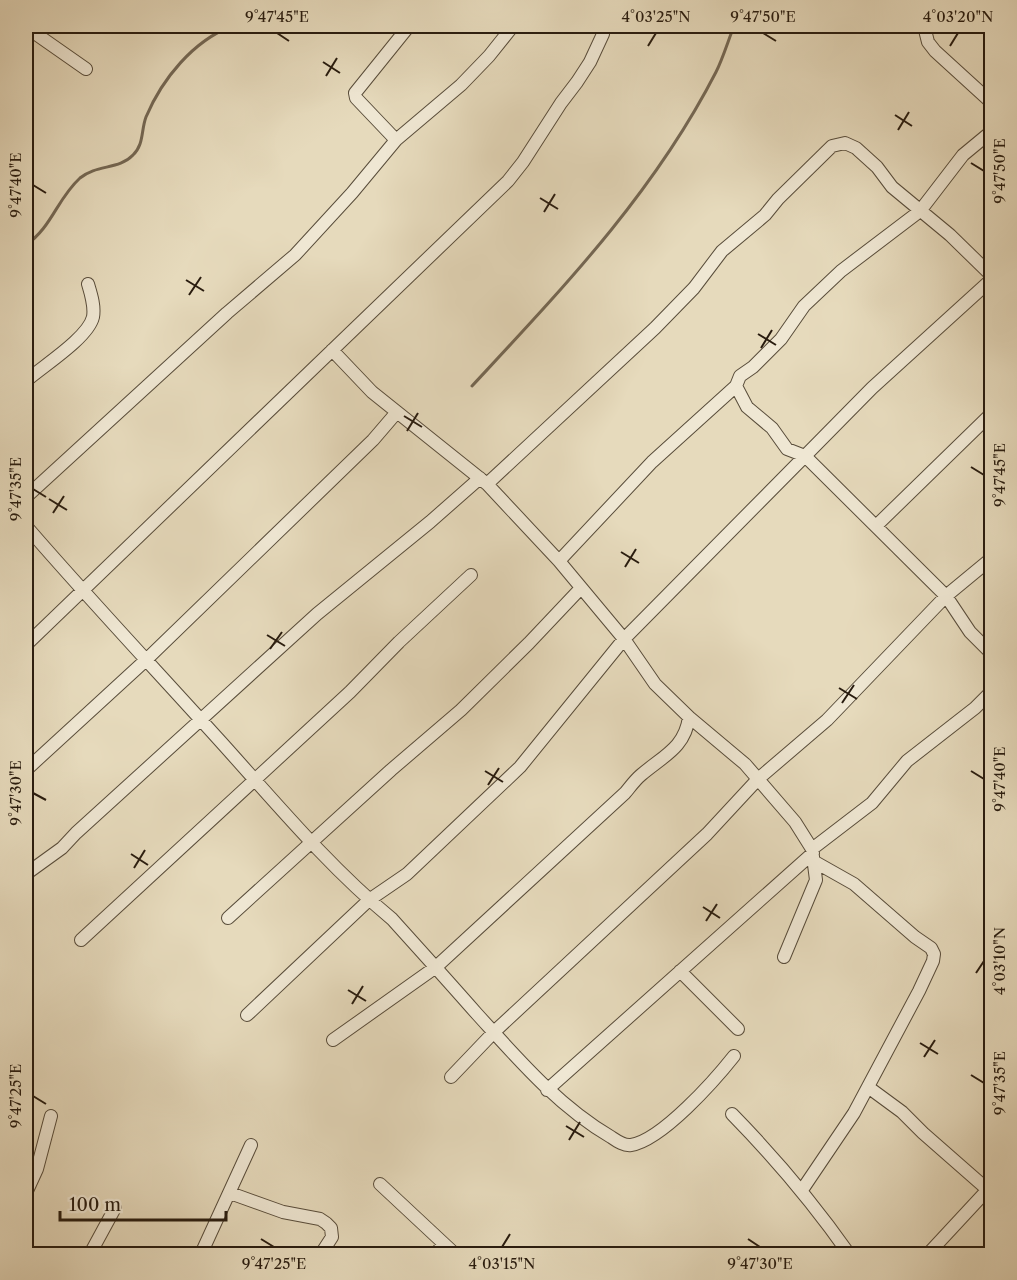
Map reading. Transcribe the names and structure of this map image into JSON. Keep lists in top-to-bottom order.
{
  "scale_bar": "100 m",
  "coordinates": [
    "9°47'45\"E",
    "4°03'25\"N",
    "9°47'50\"E",
    "4°03'20\"N",
    "9°47'40\"E",
    "9°47'35\"E",
    "9°47'30\"E",
    "4°03'10\"N",
    "9°47'25\"E",
    "4°03'15\"N"
  ]
}
